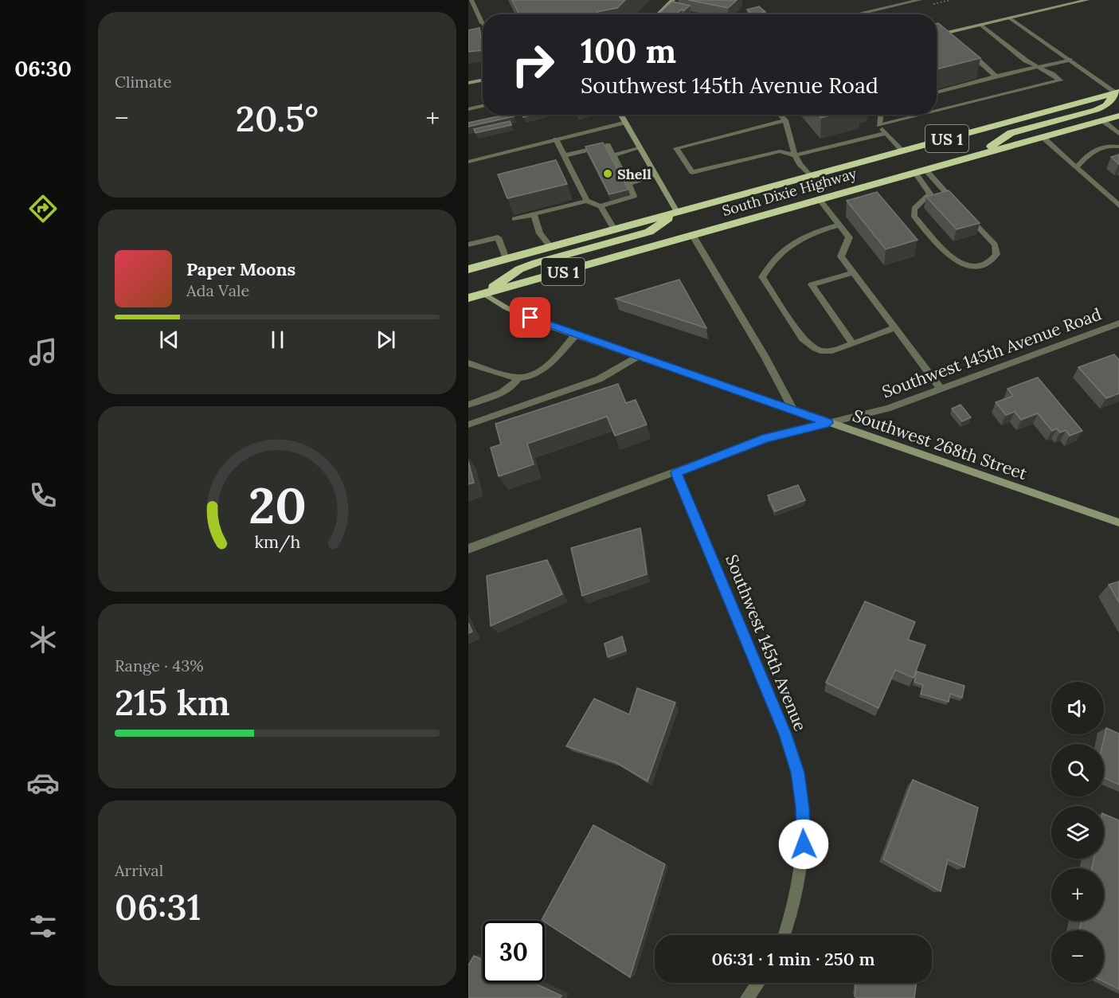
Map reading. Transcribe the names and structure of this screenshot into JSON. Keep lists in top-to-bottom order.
{
  "streets": {
    "highway": ["US 1", "South Dixie Highway"],
    "main road": ["Southwest 268th Street"],
    "street": ["Southwest 145th Avenue Road", "Southwest 145th Avenue"]
  },
  "crossings": [
    ["South Dixie Highway", "Southwest 268th Street"],
    ["Southwest 145th Avenue Road", "Southwest 268th Street"],
    ["Southwest 145th Avenue Road", "Southwest 145th Avenue"]
  ],
  "places": ["Shell"],
  "page": {
    "tabs": "06:30",
    "tile": [
      "Climate",
      ["Range · 43%", "215 km"],
      ["Arrival", "06:31"]
    ],
    "turn": ["100 m", "Southwest 145th Avenue Road"],
    "heat": ["−", "20.5°", "+"],
    "song": ["Paper Moons", "Ada Vale"],
    "map_buttons": ["+", "−"],
    "limit": "30",
    "trip": "06:31 · 1 min · 250 m",
    "gauge": ["20", "km/h"]
  }
}
